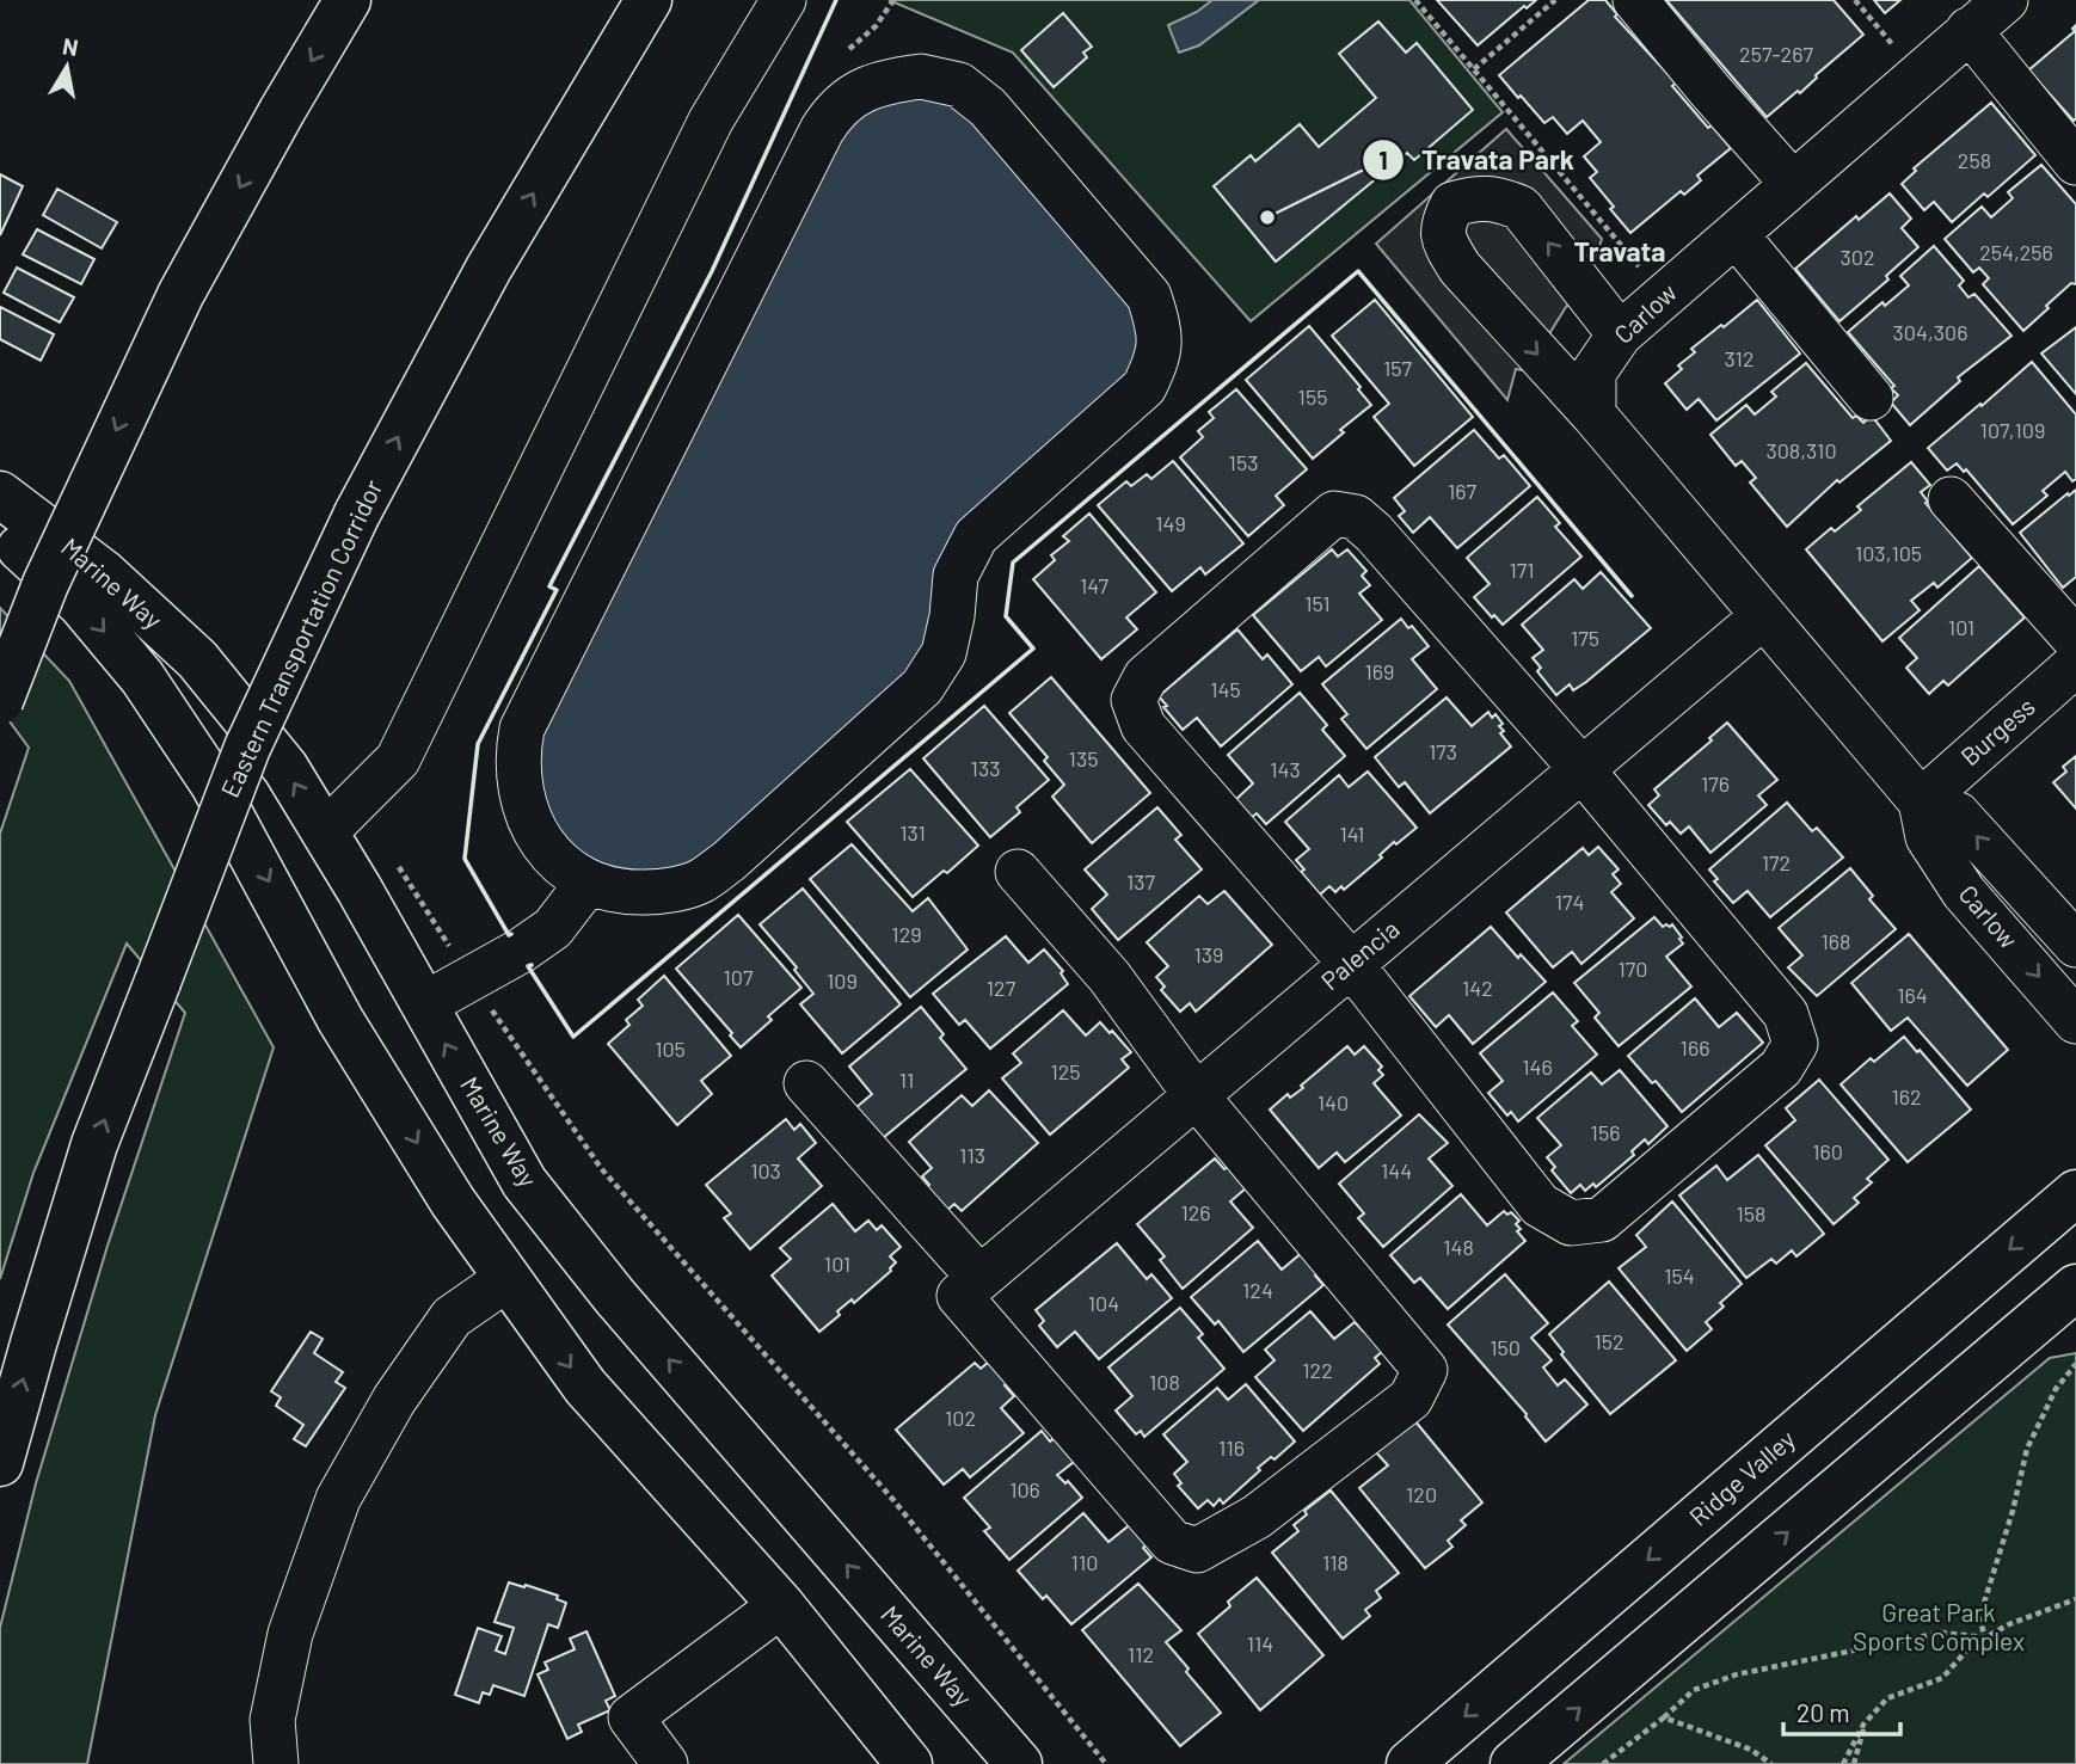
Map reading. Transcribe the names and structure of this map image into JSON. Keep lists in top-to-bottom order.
{
  "streets": {
    "main road": ["Marine Way", "Eastern Transportation Corridor", "Ridge Valley"],
    "street": ["Carlow", "Burgess", "Palencia"]
  },
  "crossings": [
    ["Carlow", "Burgess"],
    ["Carlow", "Palencia"]
  ],
  "districts": ["Travata"],
  "parks": ["Great Park Sports Complex"],
  "places": ["Travata Park"],
  "house_numbers": [
    "257-267",
    "258",
    "254,256",
    "302",
    "304,306",
    "312",
    "157",
    "155",
    "107,109",
    "308,310",
    "153",
    "167",
    "149",
    "103,105",
    "171",
    "147",
    "151",
    "101",
    "175",
    "169",
    "145",
    "173",
    "135",
    "133",
    "143",
    "176",
    "131",
    "141",
    "172",
    "137",
    "174",
    "129",
    "168",
    "139",
    "170",
    "107",
    "109",
    "127",
    "142",
    "164",
    "166",
    "105",
    "146",
    "125",
    "11",
    "162",
    "140",
    "156",
    "160",
    "113",
    "103",
    "144",
    "126",
    "158",
    "148",
    "101",
    "154",
    "124",
    "104",
    "152",
    "150",
    "122",
    "108",
    "102",
    "116",
    "106",
    "120",
    "110",
    "118",
    "114",
    "112"
  ],
  "scale_bar": "20 m",
  "north": "top"
}
